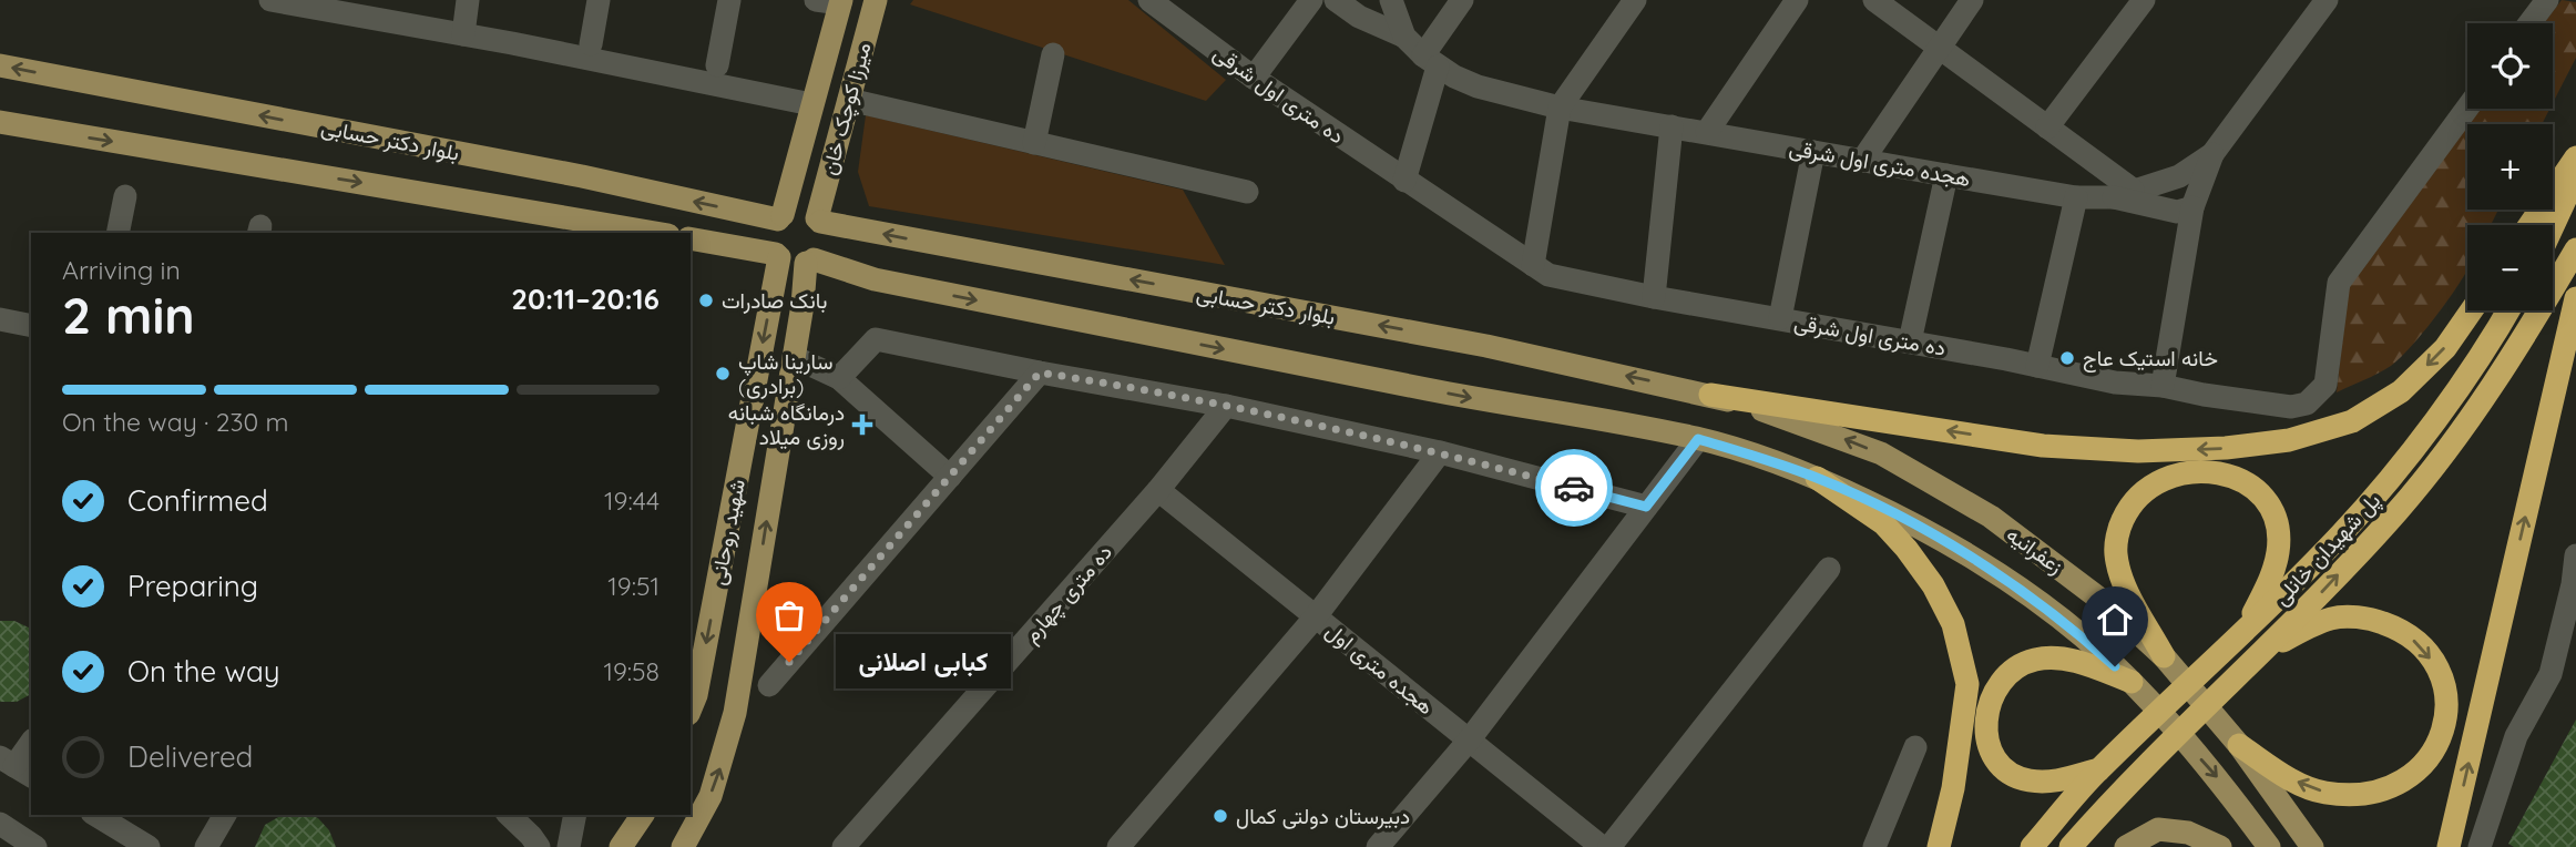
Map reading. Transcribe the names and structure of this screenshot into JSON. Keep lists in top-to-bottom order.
{
  "streets": {
    "highway": ["پل شهیدان خانلی"],
    "main road": [
      "میرزا کوچک خان",
      "بلوار دکتر حسابی",
      "شهید روحانی",
      "زعفرانیه"
    ],
    "street": [
      "ده متری اول شرقی",
      "هجده متری اول شرقی",
      "ده متری چهارم",
      "هجده متری اول"
    ]
  },
  "crossings": [
    ["میرزا کوچک خان", "بلوار دکتر حسابی"],
    ["میرزا کوچک خان", "شهید روحانی"],
    ["بلوار دکتر حسابی", "شهید روحانی"],
    ["بلوار دکتر حسابی", "زعفرانیه"],
    ["ده متری چهارم", "هجده متری اول"]
  ],
  "places": {
    "other": [
      "بانک صادرات",
      "خانه استیک عاج",
      "سارینا شاپ (برادری)",
      "کبابی اصلانی",
      "دبیرستان دولتی کمال"
    ],
    "health": ["درمانگاه شبانه روزی میلاد"]
  },
  "page": {
    "map_buttons": ["+", "−"],
    "heading": ["2 min", "Arriving in", "20:11–20:16"],
    "bar": "On the way · 230 m",
    "list": [
      ["Confirmed", "19:44"],
      ["Preparing", "19:51"],
      ["On the way", "19:58"],
      "Delivered"
    ],
    "bubble": "کبابی اصلانی"
  }
}
